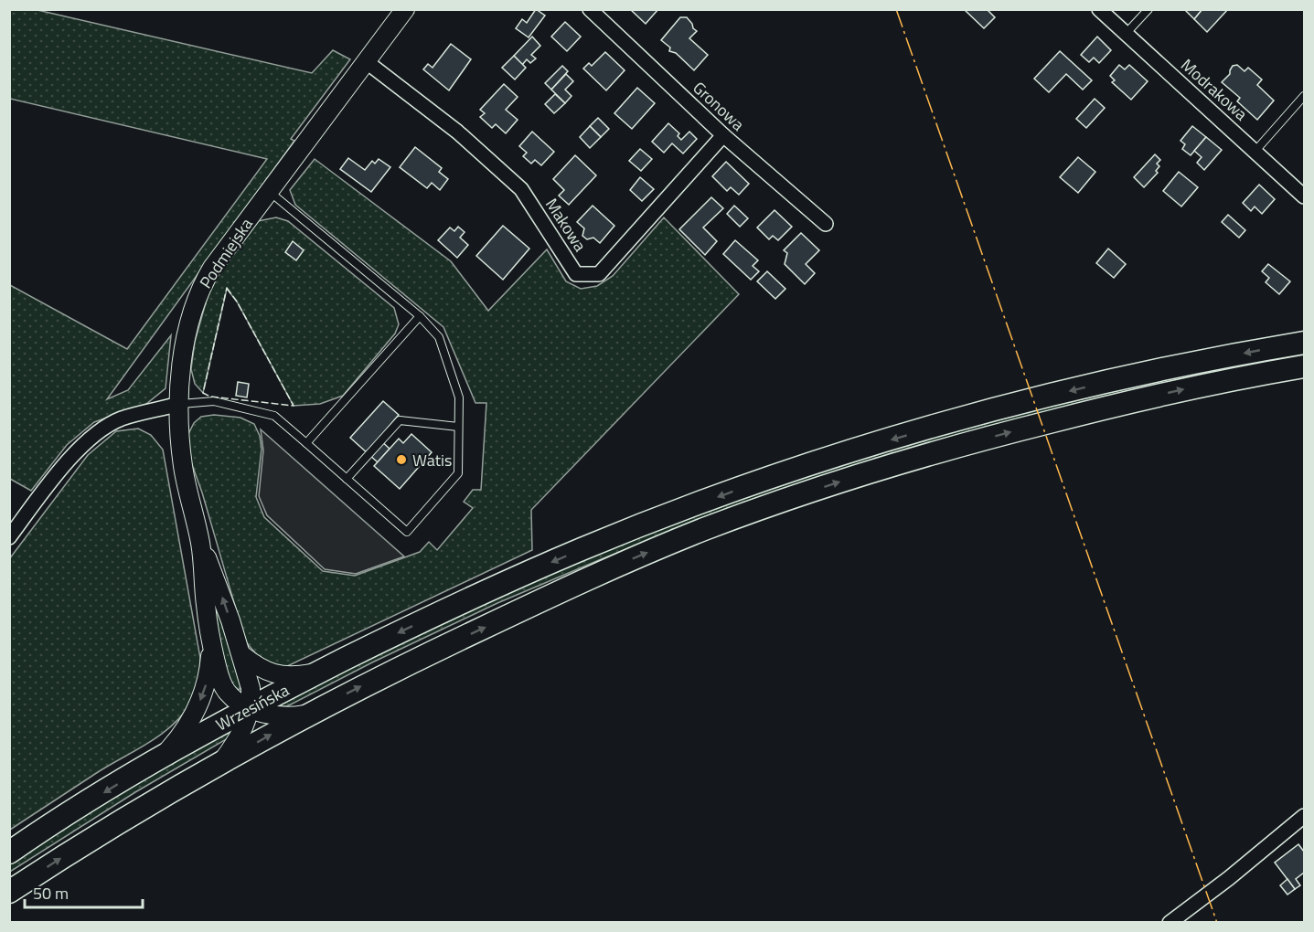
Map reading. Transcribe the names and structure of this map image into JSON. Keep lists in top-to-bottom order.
{
  "streets": {
    "main road": ["Wrzesińska"],
    "street": [
      "Modrakowa",
      "Gronowa",
      "Makowa",
      "Podmiejska"
    ]
  },
  "crossings": [
    ["Gronowa", "Makowa"],
    ["Makowa", "Podmiejska"],
    ["Podmiejska", "Wrzesińska"]
  ],
  "places": ["Watis"],
  "scale_bar": "50 m"
}
